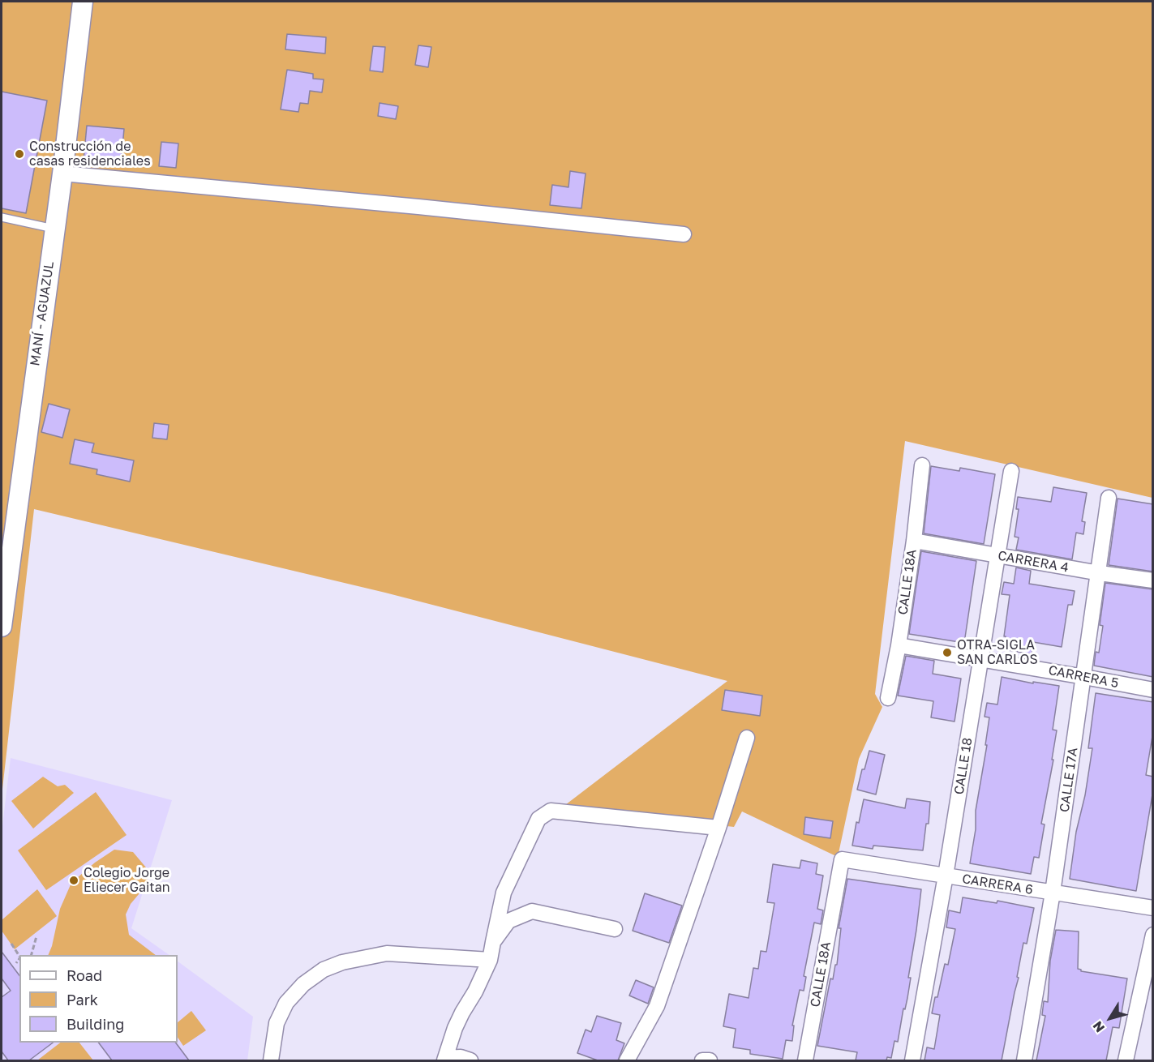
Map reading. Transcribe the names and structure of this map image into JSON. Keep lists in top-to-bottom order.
{
  "streets": {
    "street": [
      "MANÍ - AGUAZUL",
      "CARRERA 4",
      "CALLE 18A",
      "CARRERA 5",
      "CALLE 18",
      "CALLE 17A",
      "CARRERA 6"
    ]
  },
  "crossings": [
    ["CARRERA 4", "CALLE 18A"],
    ["CARRERA 4", "CALLE 18"],
    ["CARRERA 4", "CALLE 17A"],
    ["CALLE 18A", "CARRERA 5"],
    ["CALLE 18A", "CARRERA 6"],
    ["CARRERA 5", "CALLE 18"],
    ["CARRERA 5", "CALLE 17A"],
    ["CALLE 18", "CARRERA 6"],
    ["CALLE 17A", "CARRERA 6"]
  ],
  "places": ["Construcción de casas residenciales", "OTRA-SIGLA SAN CARLOS", "Colegio Jorge Eliecer Gaitan"],
  "legend": ["Road", "Park", "Building"],
  "north": "bottom left"
}
